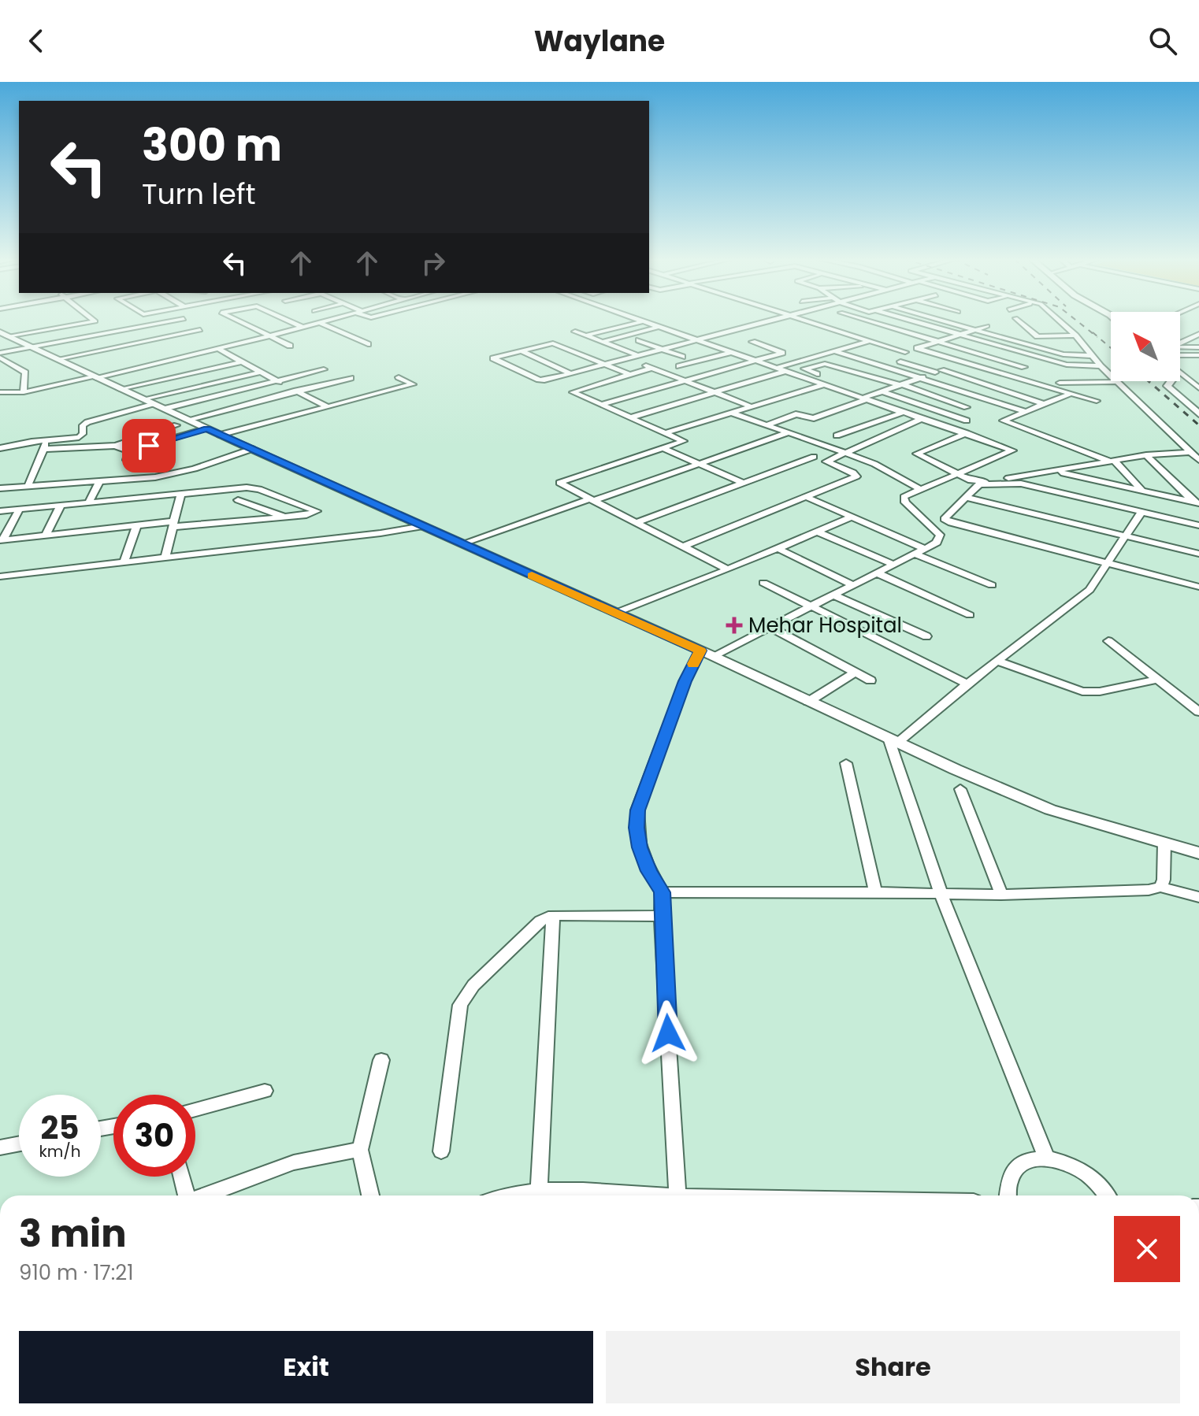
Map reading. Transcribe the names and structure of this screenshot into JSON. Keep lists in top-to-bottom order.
{
  "places": {
    "health": ["Mehar Hospital"]
  },
  "north": "top left",
  "page": {
    "header": "Waylane",
    "turn": ["300 m", "Turn left"],
    "speed": "25 km/h",
    "limit": "30",
    "heading": ["3 min", "910 m · 17:21"],
    "buttons": ["Exit", "Share"]
  }
}
